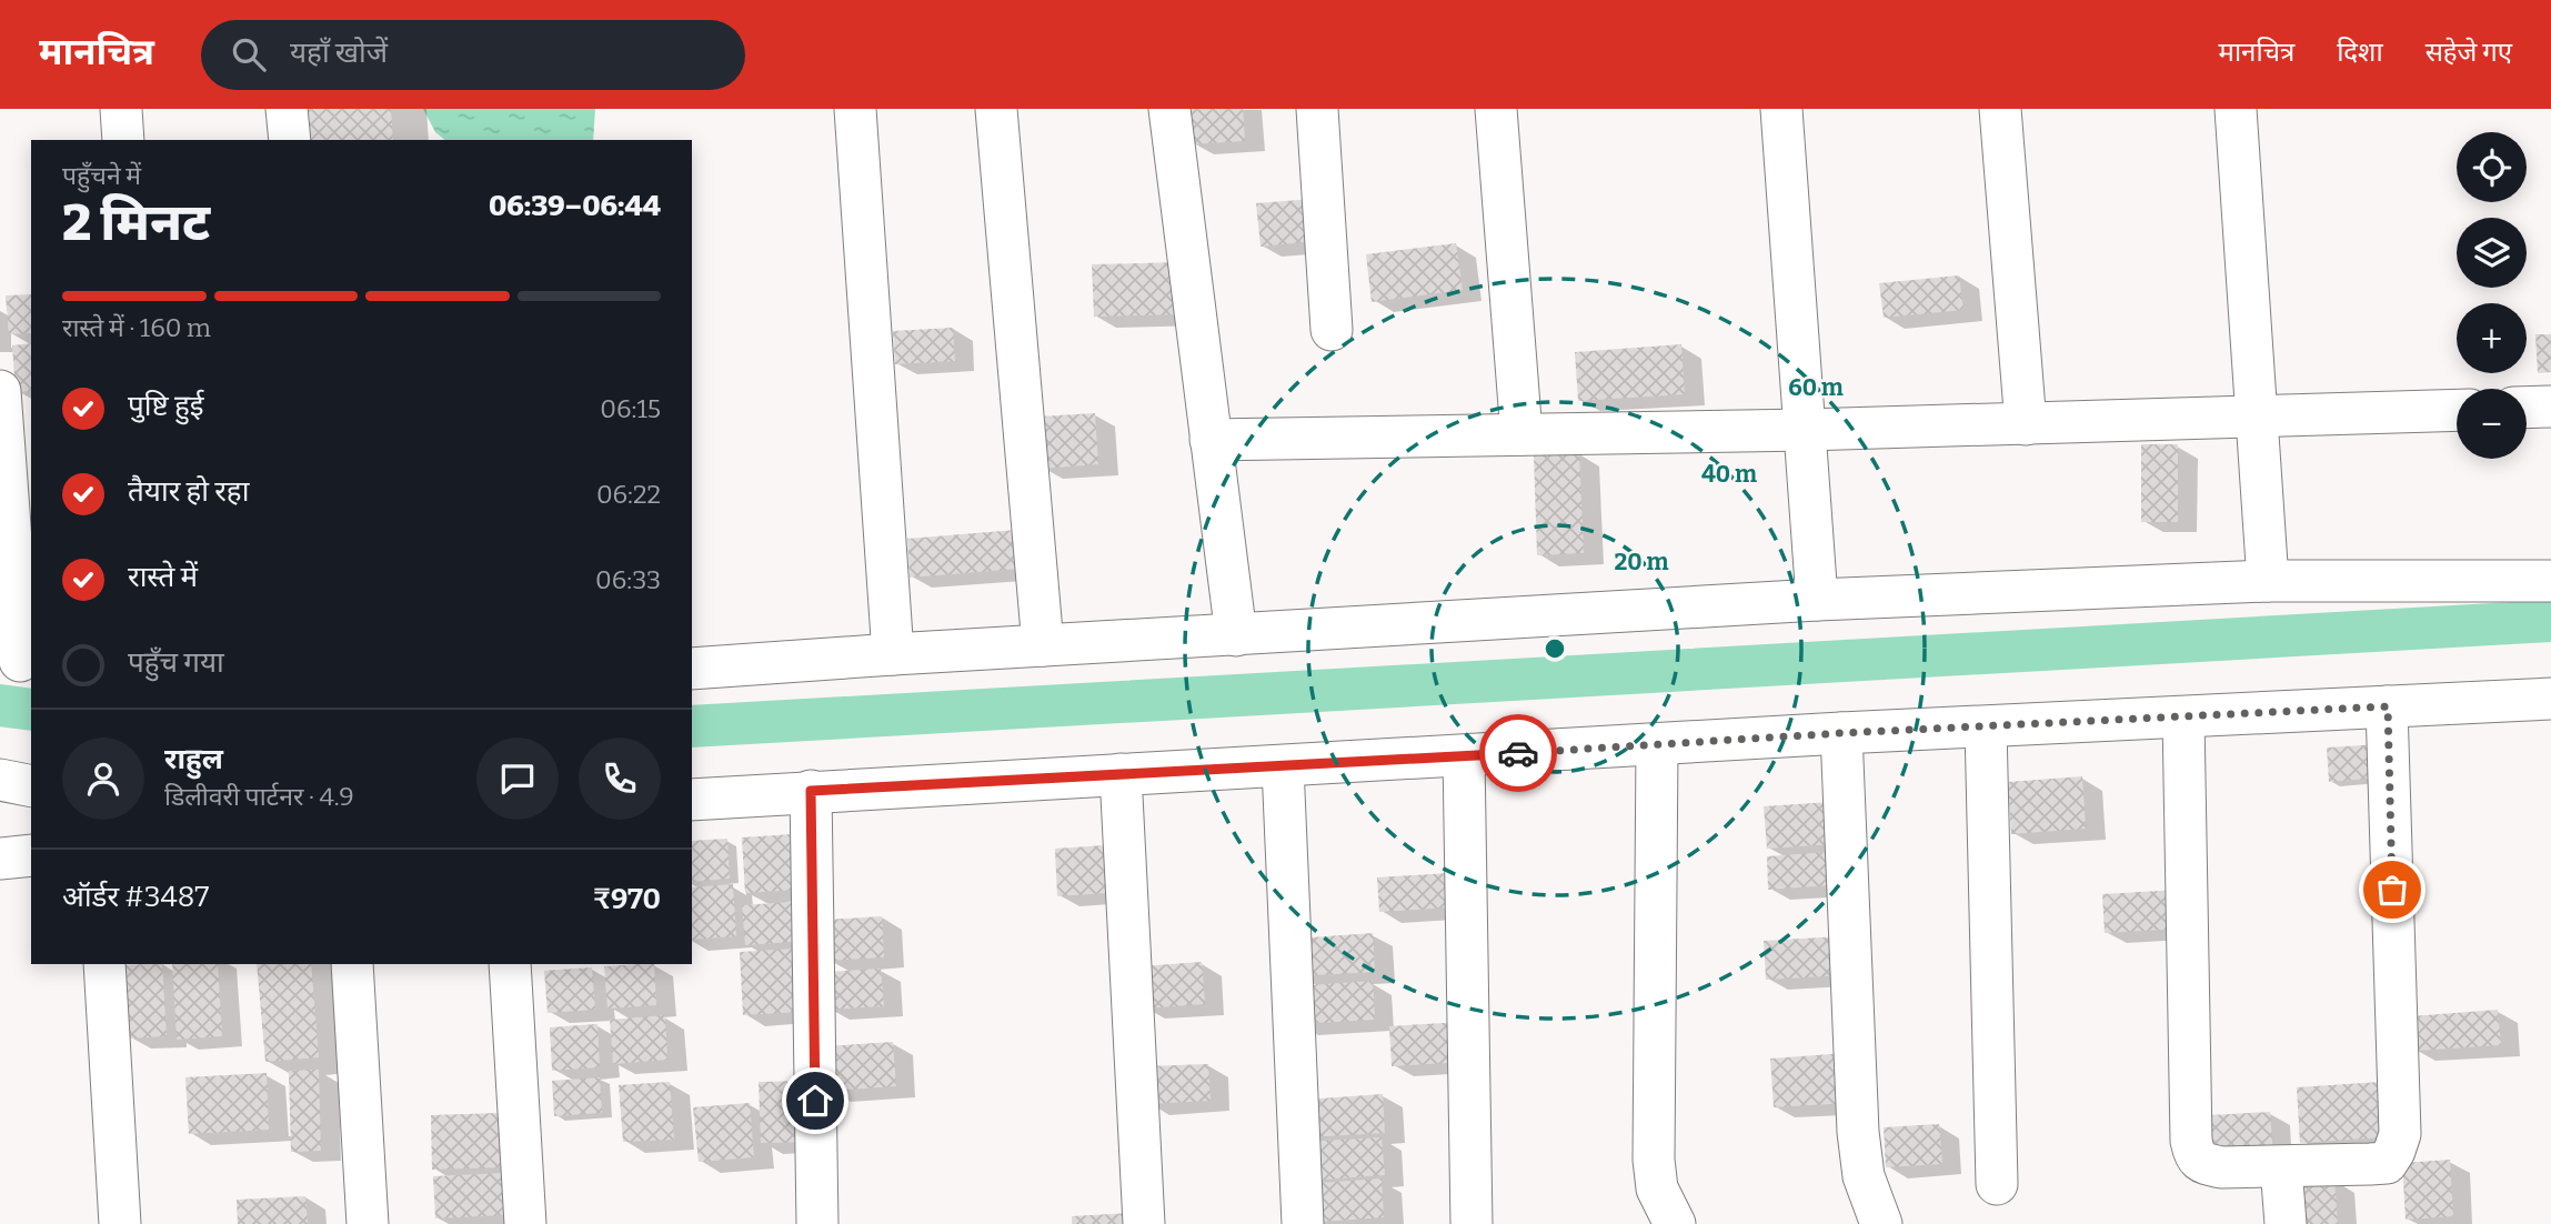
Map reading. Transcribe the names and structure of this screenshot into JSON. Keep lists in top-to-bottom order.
{
  "page": {
    "header": "मानचित्र",
    "search": "यहाँ खोजें",
    "nav": ["मानचित्र", "दिशा", "सहेजे गए"],
    "map_buttons": ["+", "−"],
    "heading": ["2 मिनट", "पहुँचने में", "06:39–06:44"],
    "panel": [
      "राहुल",
      "डिलीवरी पार्टनर · 4.9",
      "ऑर्डर #3487",
      "₹970"
    ],
    "bar": "रास्ते में · 160 m",
    "list": [
      ["पुष्टि हुई", "06:15"],
      ["तैयार हो रहा", "06:22"],
      ["रास्ते में", "06:33"],
      "पहुँच गया"
    ]
  },
  "rings": ["60 m", "40 m", "20 m"]
}
